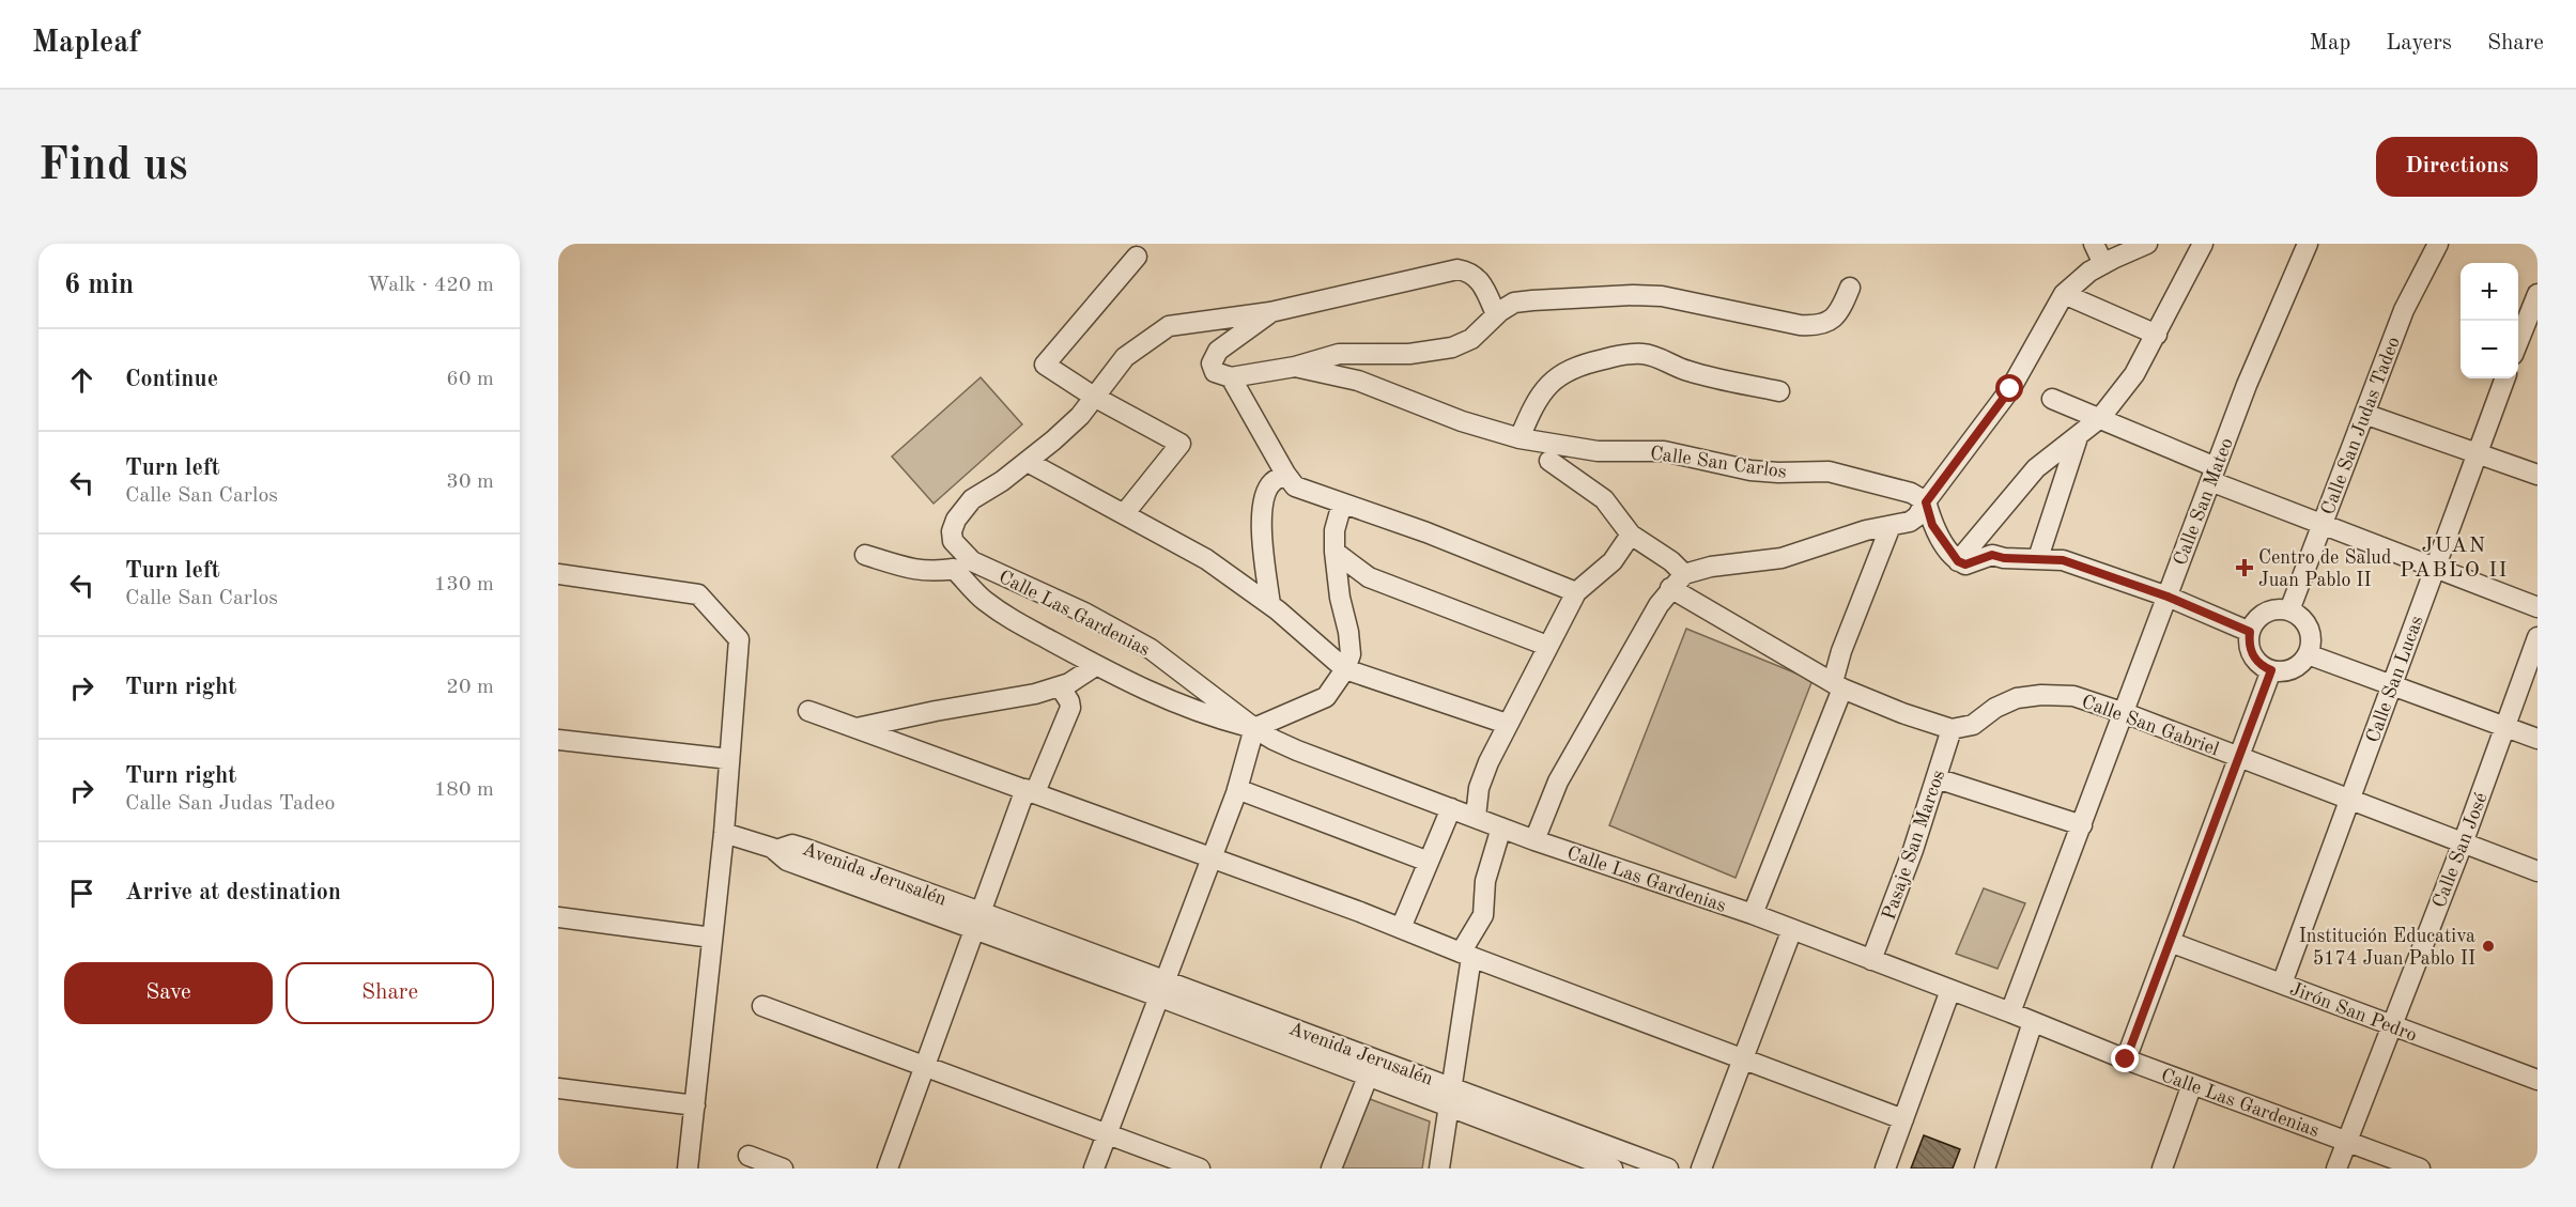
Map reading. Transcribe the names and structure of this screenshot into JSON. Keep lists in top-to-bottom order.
{
  "streets": {
    "street": [
      "Calle San Judas Tadeo",
      "Calle San Carlos",
      "Calle San Mateo",
      "Calle Las Gardenias",
      "Calle San Lucas",
      "Calle San Gabriel",
      "Pasaje San Marcos",
      "Calle San José",
      "Avenida Jerusalén",
      "Jirón San Pedro"
    ]
  },
  "crossings": [
    ["Calle San Mateo", "Calle Las Gardenias"],
    ["Calle San Mateo", "Calle San Gabriel"],
    ["Calle Las Gardenias", "Pasaje San Marcos"],
    ["Calle Las Gardenias", "Calle San José"],
    ["Calle San Lucas", "Calle San Gabriel"],
    ["Calle San Lucas", "Jirón San Pedro"],
    ["Calle San Gabriel", "Pasaje San Marcos"],
    ["Calle San Gabriel", "Calle San José"],
    ["Calle San José", "Jirón San Pedro"]
  ],
  "districts": ["JUAN PABLO II"],
  "places": {
    "health": ["Centro de Salud Juan Pablo II"],
    "other": ["Institución Educativa 5174 Juan Pablo II"]
  },
  "page": {
    "header": "Mapleaf",
    "nav": ["Map", "Layers", "Share"],
    "buttons": [
      "Directions",
      ["Save", "Share"]
    ],
    "title": "Find us",
    "heading": ["6 min", "Walk · 420 m"],
    "map_buttons": ["+", "−"],
    "list": [
      ["Continue", "60 m"],
      ["Turn left", "Calle San Carlos", "30 m"],
      ["Turn left", "Calle San Carlos", "130 m"],
      ["Turn right", "20 m"],
      ["Turn right", "Calle San Judas Tadeo", "180 m"],
      "Arrive at destination"
    ]
  }
}
